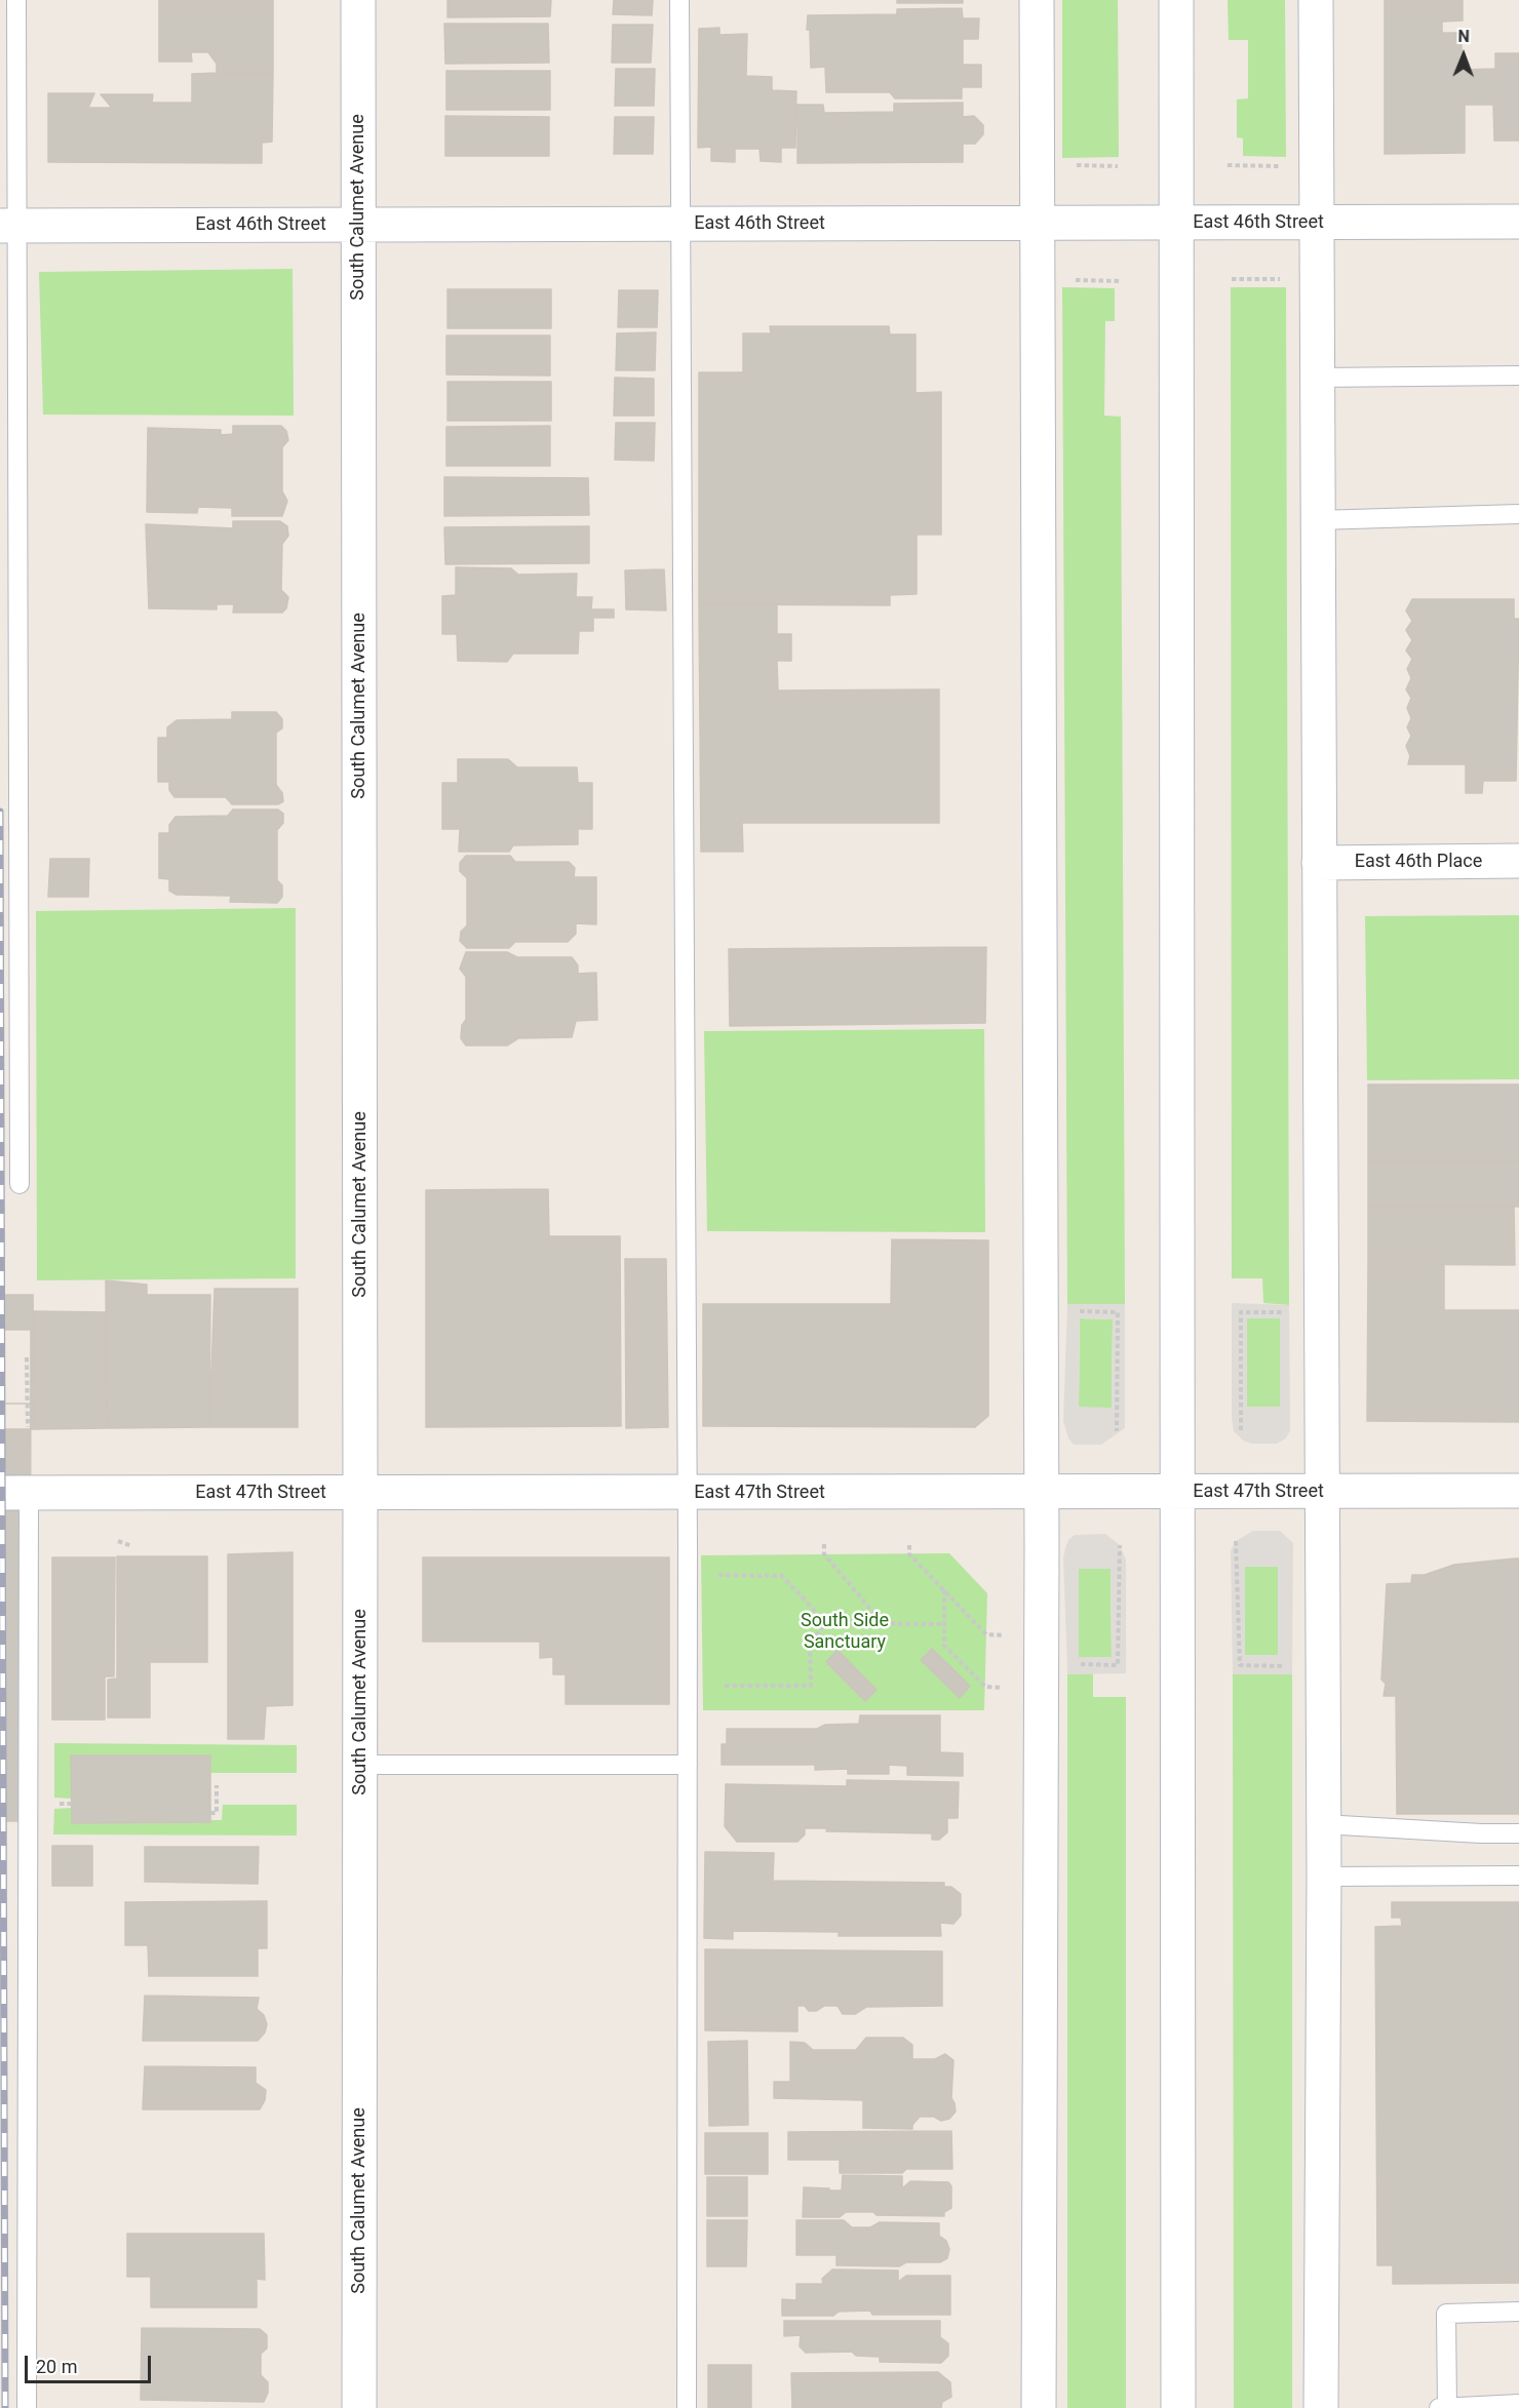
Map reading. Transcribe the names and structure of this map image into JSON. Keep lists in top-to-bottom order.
{
  "streets": {
    "street": [
      "South Calumet Avenue",
      "East 46th Street",
      "East 46th Place",
      "East 47th Street"
    ]
  },
  "crossings": [
    ["South Calumet Avenue", "East 46th Street"],
    ["South Calumet Avenue", "East 47th Street"]
  ],
  "parks": ["South Side Sanctuary"],
  "scale_bar": "20 m",
  "north": "top"
}
